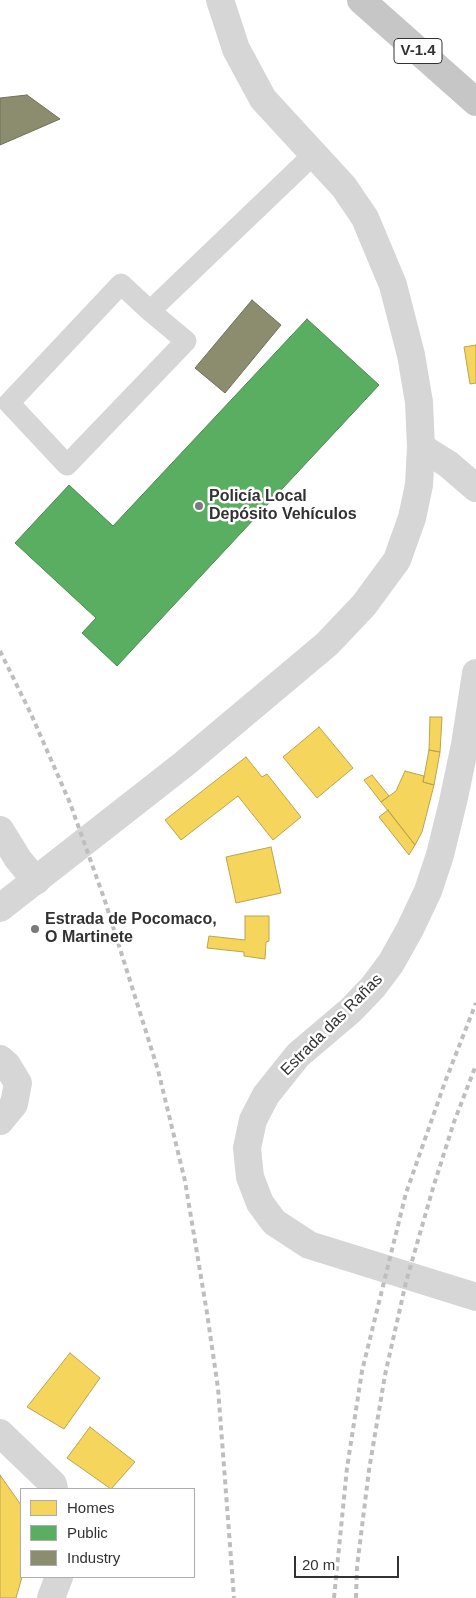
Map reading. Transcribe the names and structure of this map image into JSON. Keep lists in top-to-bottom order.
{
  "streets": {
    "highway": ["V-1.4"],
    "street": ["Estrada das Rañas"]
  },
  "places": ["Policía Local Depósito Vehículos", "Estrada de Pocomaco, O Martinete"],
  "legend": ["Homes", "Public", "Industry"],
  "scale_bar": "20 m"
}
